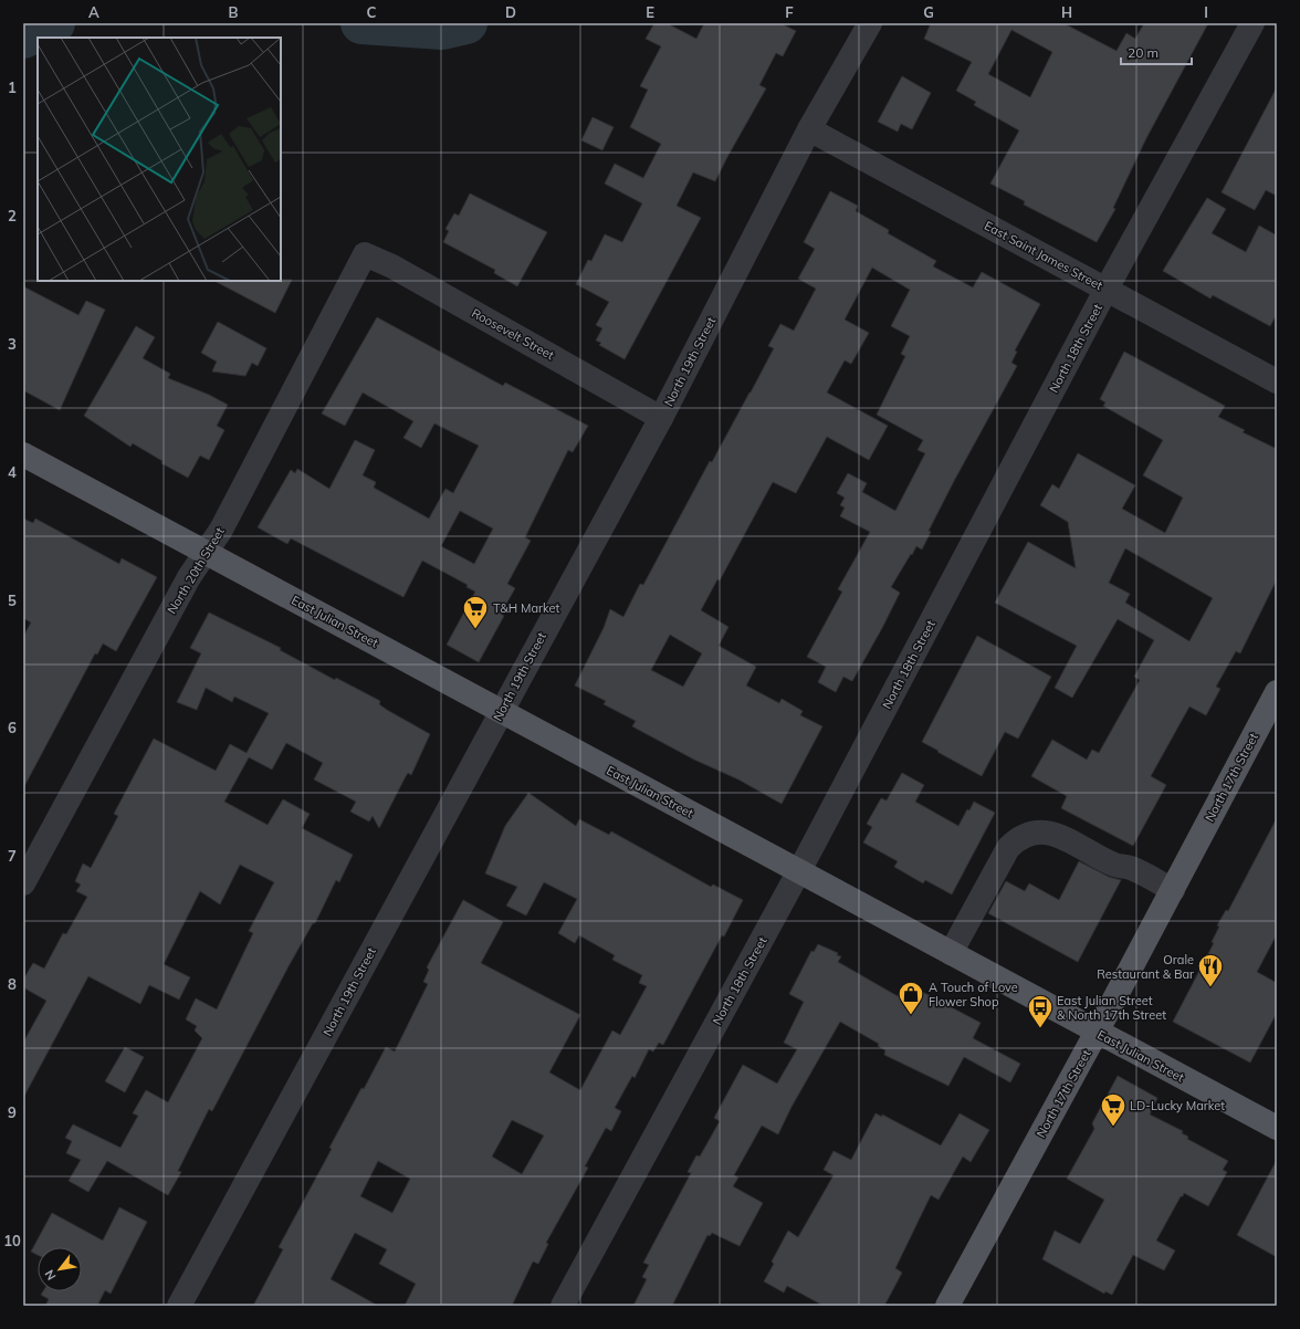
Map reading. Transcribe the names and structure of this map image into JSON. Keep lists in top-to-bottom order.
{
  "streets": {
    "main road": ["East Julian Street", "North 17th Street"],
    "street": [
      "East Saint James Street",
      "Roosevelt Street",
      "North 18th Street",
      "North 19th Street",
      "North 20th Street"
    ]
  },
  "crossings": [
    ["East Saint James Street", "North 18th Street"],
    ["East Saint James Street", "North 19th Street"],
    ["Roosevelt Street", "North 19th Street"],
    ["Roosevelt Street", "North 20th Street"],
    ["North 18th Street", "East Julian Street"],
    ["North 19th Street", "East Julian Street"],
    ["North 20th Street", "East Julian Street"],
    ["East Julian Street", "North 17th Street"]
  ],
  "places": {
    "supermarket": ["T&H Market", "LD-Lucky Market"],
    "restaurant": ["Orale Restaurant & Bar"],
    "shop": ["A Touch of Love Flower Shop"],
    "bus stop": ["East Julian Street & North 17th Street"]
  },
  "scale_bar": "20 m",
  "north": "bottom left",
  "grid": {
    "columns": [
      "A",
      "B",
      "C",
      "D",
      "E",
      "F",
      "G",
      "H",
      "I"
    ],
    "rows": [
      "1",
      "2",
      "3",
      "4",
      "5",
      "6",
      "7",
      "8",
      "9",
      "10"
    ]
  }
}
